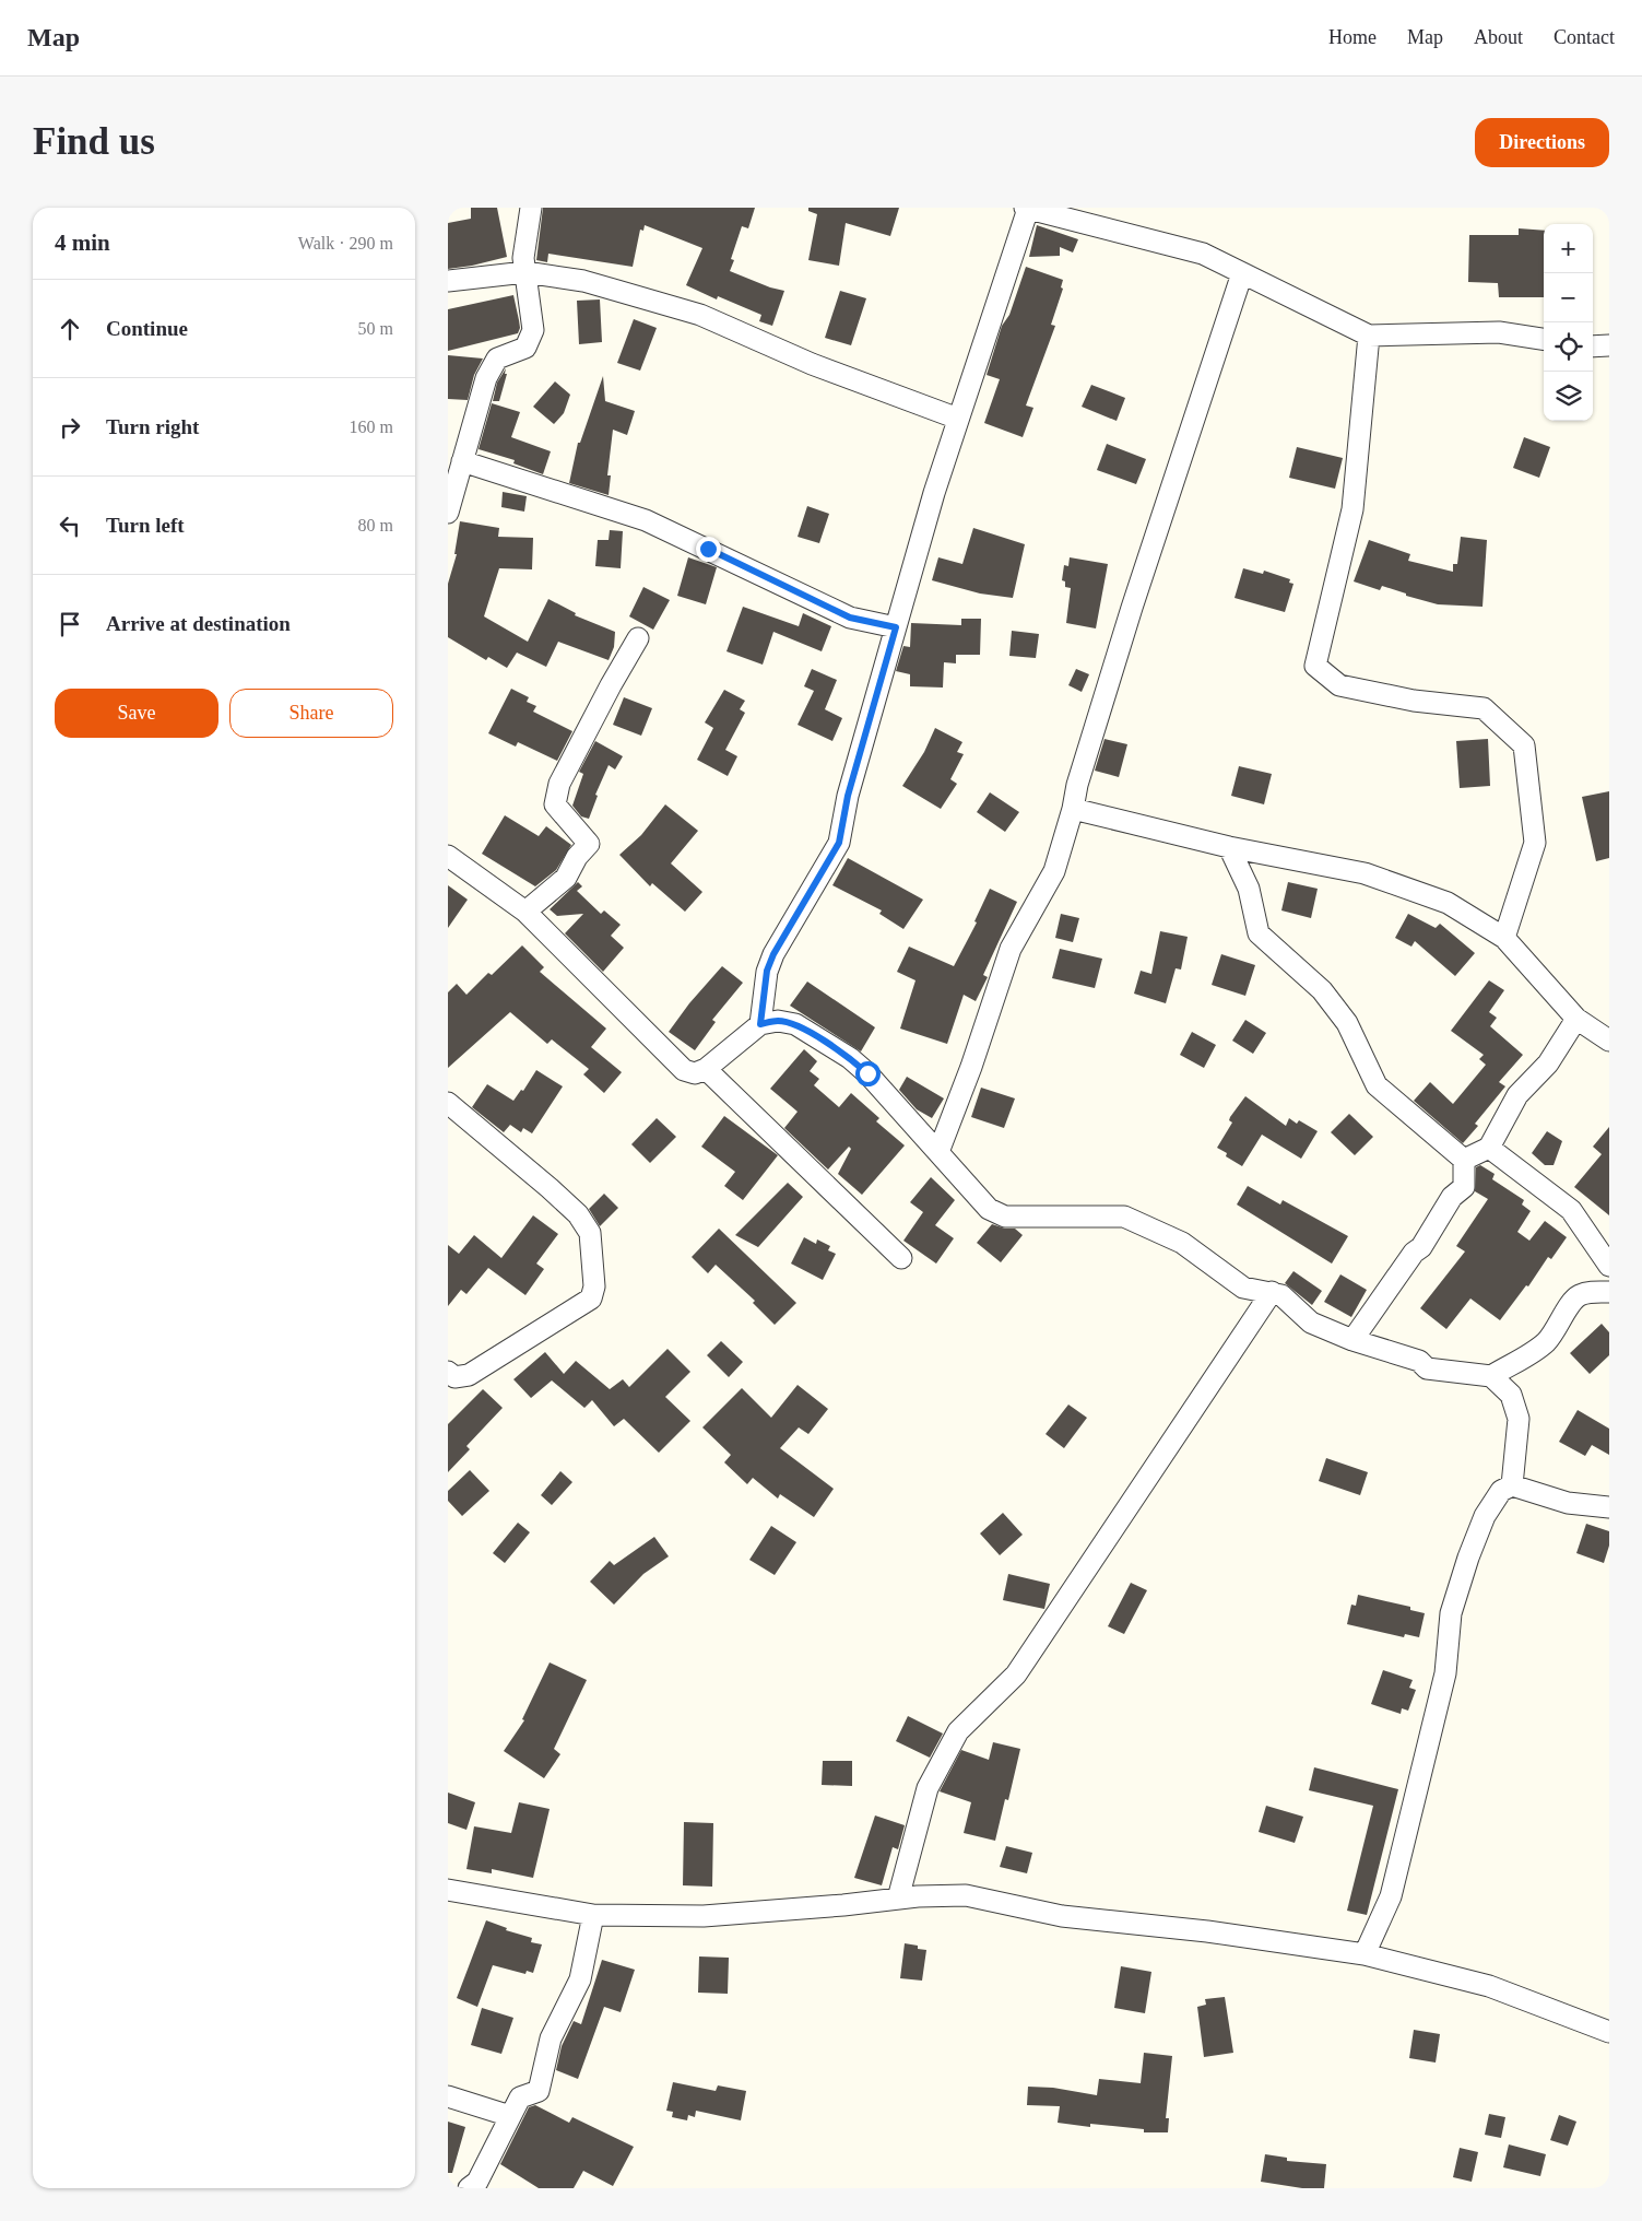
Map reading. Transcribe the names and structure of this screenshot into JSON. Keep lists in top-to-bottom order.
{
  "page": {
    "header": "Map",
    "nav": [
      "Home",
      "Map",
      "About",
      "Contact"
    ],
    "buttons": [
      "Directions",
      ["Save", "Share"]
    ],
    "title": "Find us",
    "heading": ["4 min", "Walk · 290 m"],
    "map_buttons": ["+", "−"],
    "list": [
      ["Continue", "50 m"],
      ["Turn right", "160 m"],
      ["Turn left", "80 m"],
      "Arrive at destination"
    ]
  }
}
